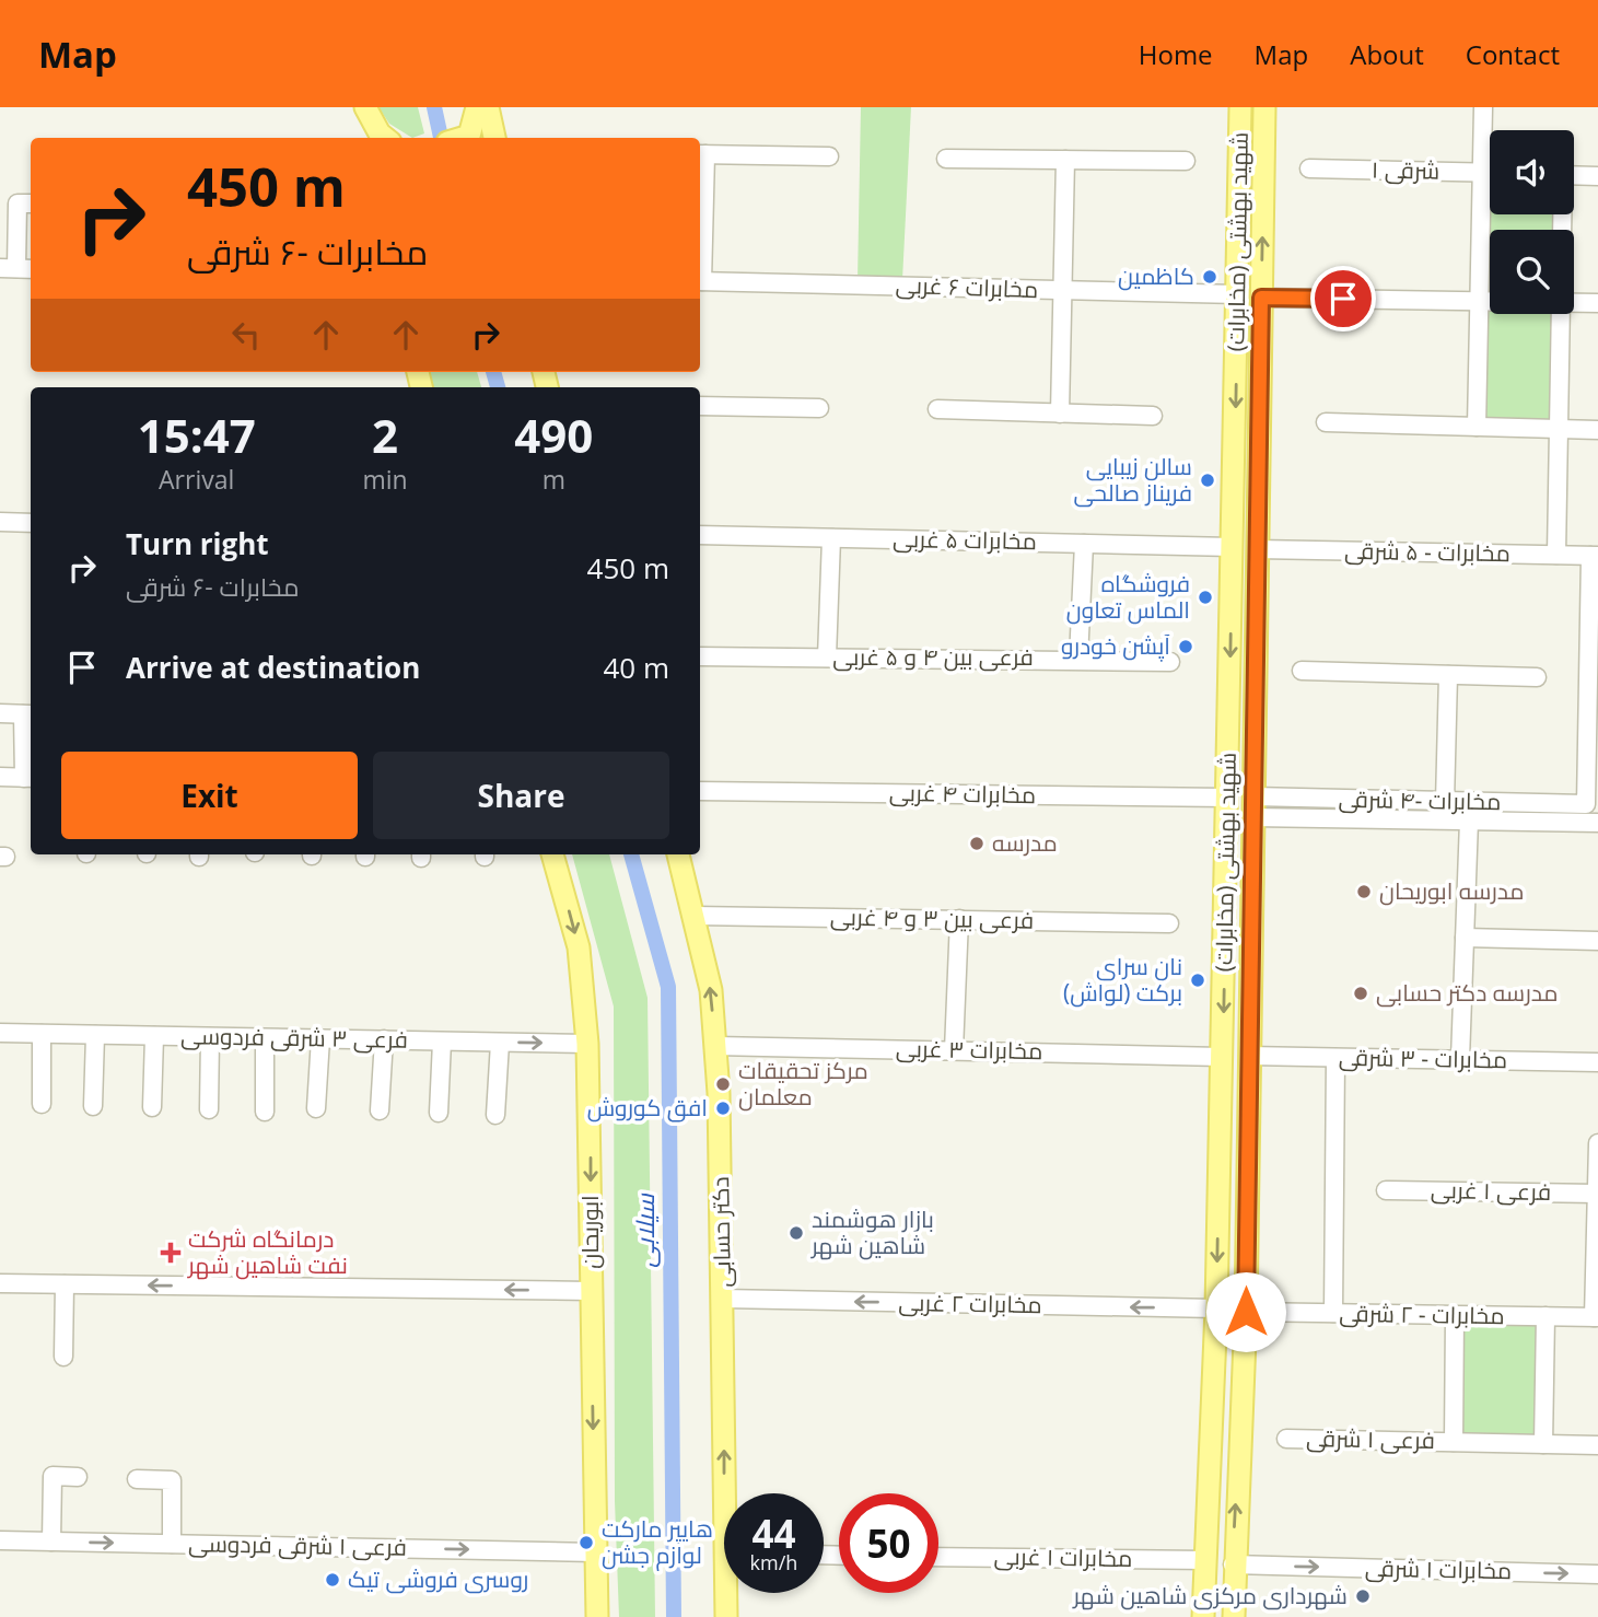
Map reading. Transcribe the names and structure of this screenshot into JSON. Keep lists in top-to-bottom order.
{
  "streets": {
    "main road": ["شهید بهشتی (مخابرات)", "ابوریحان", "دکتر حسابی"],
    "street": [
      "شرقی ۱",
      "مخابرات ۶ غربی",
      "مخابرات ۵ غربی",
      "مخابرات - ۵ شرقی",
      "فرعی بین ۴ و ۵ غربی",
      "مخابرات ۴ غربی",
      "مخابرات -۴ شرقی",
      "فرعی بین ۳ و ۴ غربی",
      "فرعی ۳ شرقی فردوسی",
      "مخابرات ۳ غربی",
      "مخابرات - ۳ شرقی",
      "فرعی ۱ غربی",
      "مخابرات ۲ غربی",
      "مخابرات - ۲ شرقی",
      "فرعی ۱ شرقی",
      "فرعی ۱ شرقی فردوسی",
      "مخابرات ۱ غربی",
      "مخابرات ۱ شرقی"
    ]
  },
  "crossings": [
    ["شهید بهشتی (مخابرات)", "مخابرات ۶ غربی"],
    ["شهید بهشتی (مخابرات)", "مخابرات ۵ غربی"],
    ["شهید بهشتی (مخابرات)", "مخابرات - ۵ شرقی"],
    ["شهید بهشتی (مخابرات)", "مخابرات ۴ غربی"],
    ["شهید بهشتی (مخابرات)", "مخابرات -۴ شرقی"],
    ["شهید بهشتی (مخابرات)", "مخابرات ۳ غربی"],
    ["شهید بهشتی (مخابرات)", "مخابرات - ۳ شرقی"],
    ["شهید بهشتی (مخابرات)", "مخابرات ۲ غربی"],
    ["شهید بهشتی (مخابرات)", "مخابرات - ۲ شرقی"],
    ["شهید بهشتی (مخابرات)", "مخابرات ۱ غربی"],
    ["شهید بهشتی (مخابرات)", "مخابرات ۱ شرقی"],
    ["مخابرات - ۵ شرقی", "مخابرات -۴ شرقی"],
    ["فرعی بین ۳ و ۴ غربی", "دکتر حسابی"],
    ["فرعی ۳ شرقی فردوسی", "ابوریحان"],
    ["مخابرات ۳ غربی", "دکتر حسابی"],
    ["ابوریحان", "فرعی ۱ شرقی فردوسی"],
    ["دکتر حسابی", "مخابرات ۲ غربی"]
  ],
  "one_way": [
    "ابوریحان",
    "دکتر حسابی",
    "مخابرات ۲ غربی",
    "فرعی ۱ شرقی فردوسی",
    "مخابرات ۱ شرقی"
  ],
  "water": ["سیلابی"],
  "places": {
    "other": [
      "کاظمین",
      "سالن زیبایی فریناز صالحی",
      "فروشگاه الماس تعاون",
      "آپشن خودرو",
      "مدرسه",
      "مدرسه ابوریحان",
      "نان سرای برکت (لواش)",
      "مدرسه دکتر حسابی",
      "مرکز تحقیقات معلمان",
      "افق کوروش",
      "بازار هوشمند شاهین شهر",
      "هایپر مارکت لوازم جشن",
      "روسری فروشی تیک",
      "شهرداری مرکزی شاهین شهر"
    ],
    "health": ["درمانگاه شرکت نفت شاهین شهر"]
  },
  "page": {
    "header": "Map",
    "nav": [
      "Home",
      "Map",
      "About",
      "Contact"
    ],
    "turn": ["450 m", "مخابرات -۶ شرقی"],
    "eta": [
      "15:47",
      "Arrival",
      "2",
      "min",
      "490",
      "m"
    ],
    "list": [
      {
        "name": "Turn right",
        "note": "مخابرات -۶ شرقی",
        "value": "450 m"
      },
      {
        "name": "Arrive at destination",
        "value": "40 m"
      }
    ],
    "buttons": ["Exit", "Share"],
    "speed": "44 km/h",
    "limit": "50"
  }
}
